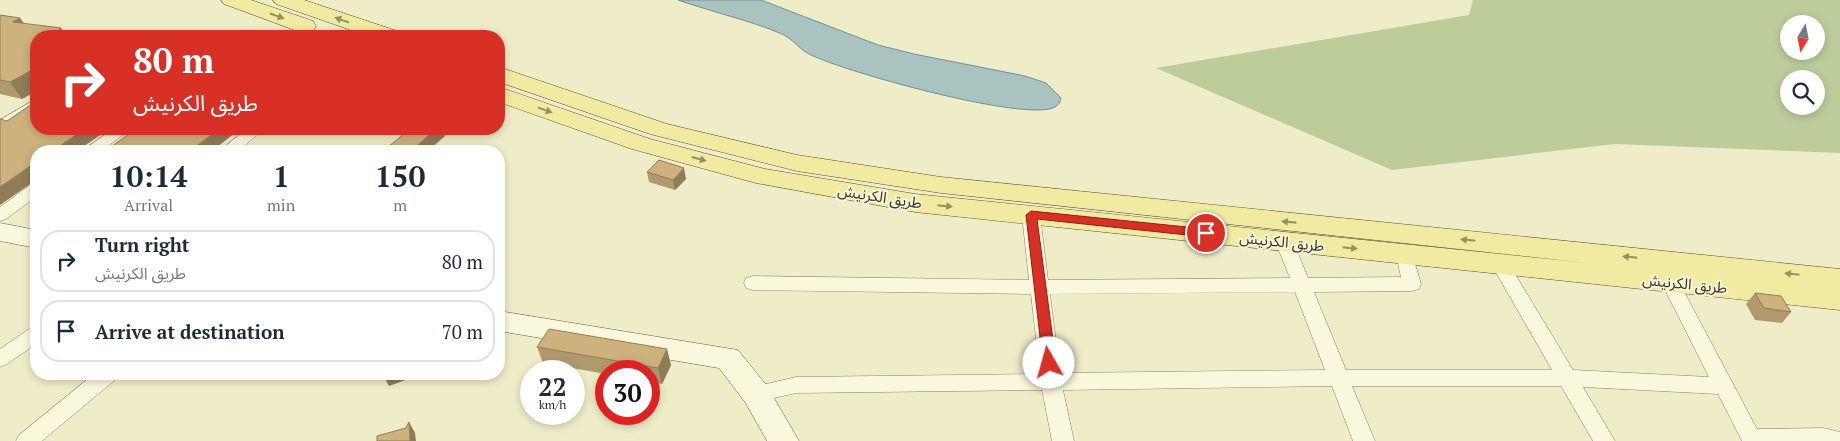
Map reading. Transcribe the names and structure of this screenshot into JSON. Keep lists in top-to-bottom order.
{
  "streets": {
    "main road": ["طريق الكرنيش"]
  },
  "north": "bottom",
  "page": {
    "turn": ["80 m", "طريق الكرنيش"],
    "eta": [
      "10:14",
      "Arrival",
      "1",
      "min",
      "150",
      "m"
    ],
    "list": [
      {
        "name": "Turn right",
        "note": "طريق الكرنيش",
        "value": "80 m"
      },
      {
        "name": "Arrive at destination",
        "value": "70 m"
      }
    ],
    "speed": "22 km/h",
    "limit": "30"
  }
}
